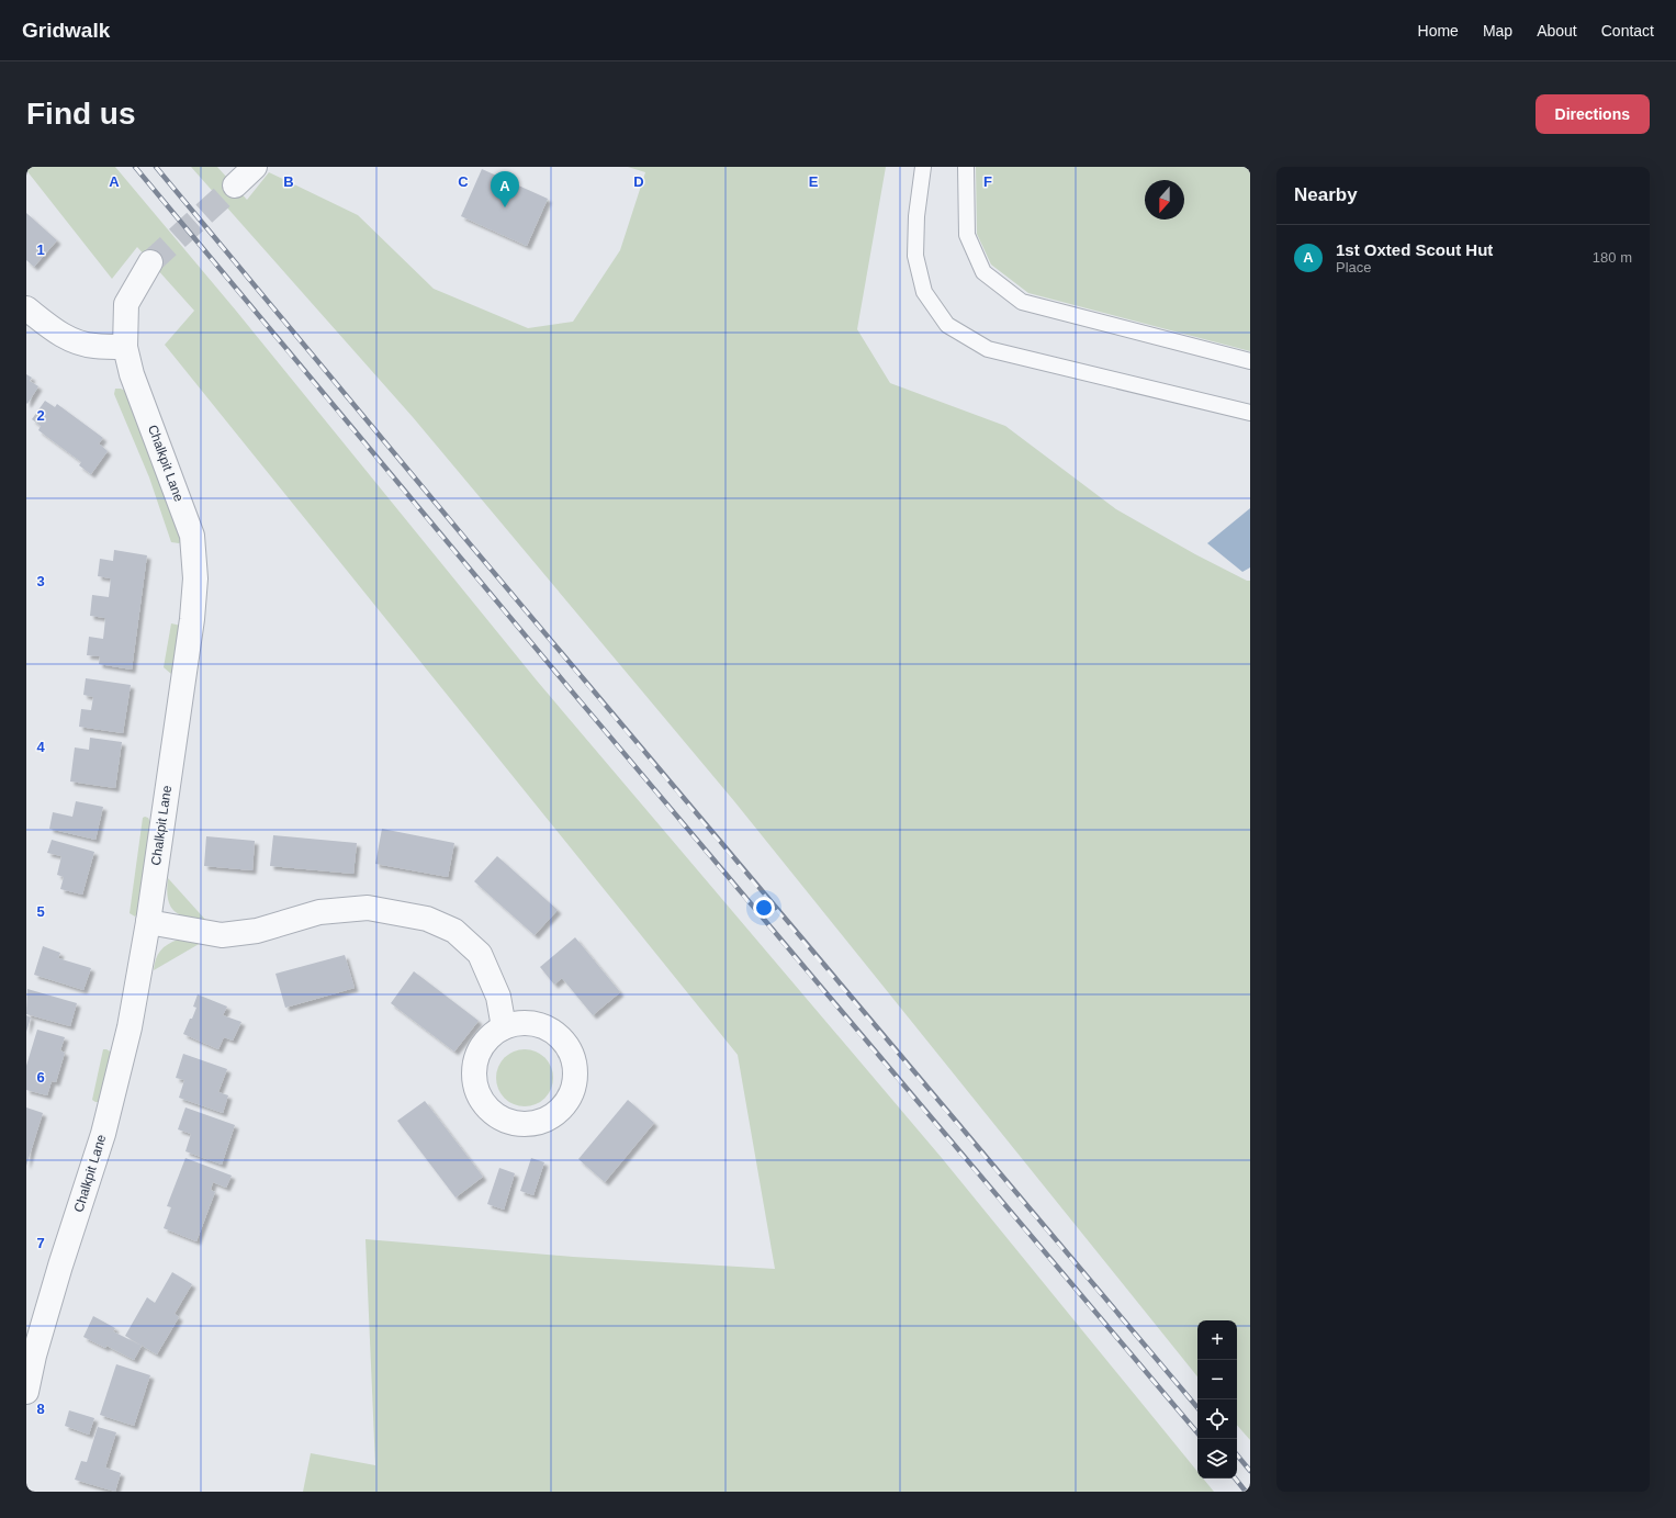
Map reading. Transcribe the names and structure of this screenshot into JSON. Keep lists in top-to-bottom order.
{
  "streets": {
    "street": ["Chalkpit Lane"]
  },
  "north": "bottom",
  "page": {
    "header": "Gridwalk",
    "nav": [
      "Home",
      "Map",
      "About",
      "Contact"
    ],
    "buttons": "Directions",
    "title": "Find us",
    "heading": "Nearby",
    "pins": "A",
    "list": [
      {
        "mark": "A",
        "name": "1st Oxted Scout Hut",
        "note": "Place",
        "value": "180 m"
      }
    ],
    "map_buttons": ["+", "−"]
  },
  "grid": {
    "columns": [
      "A",
      "B",
      "C",
      "D",
      "E",
      "F"
    ],
    "rows": [
      "1",
      "2",
      "3",
      "4",
      "5",
      "6",
      "7",
      "8"
    ]
  }
}
